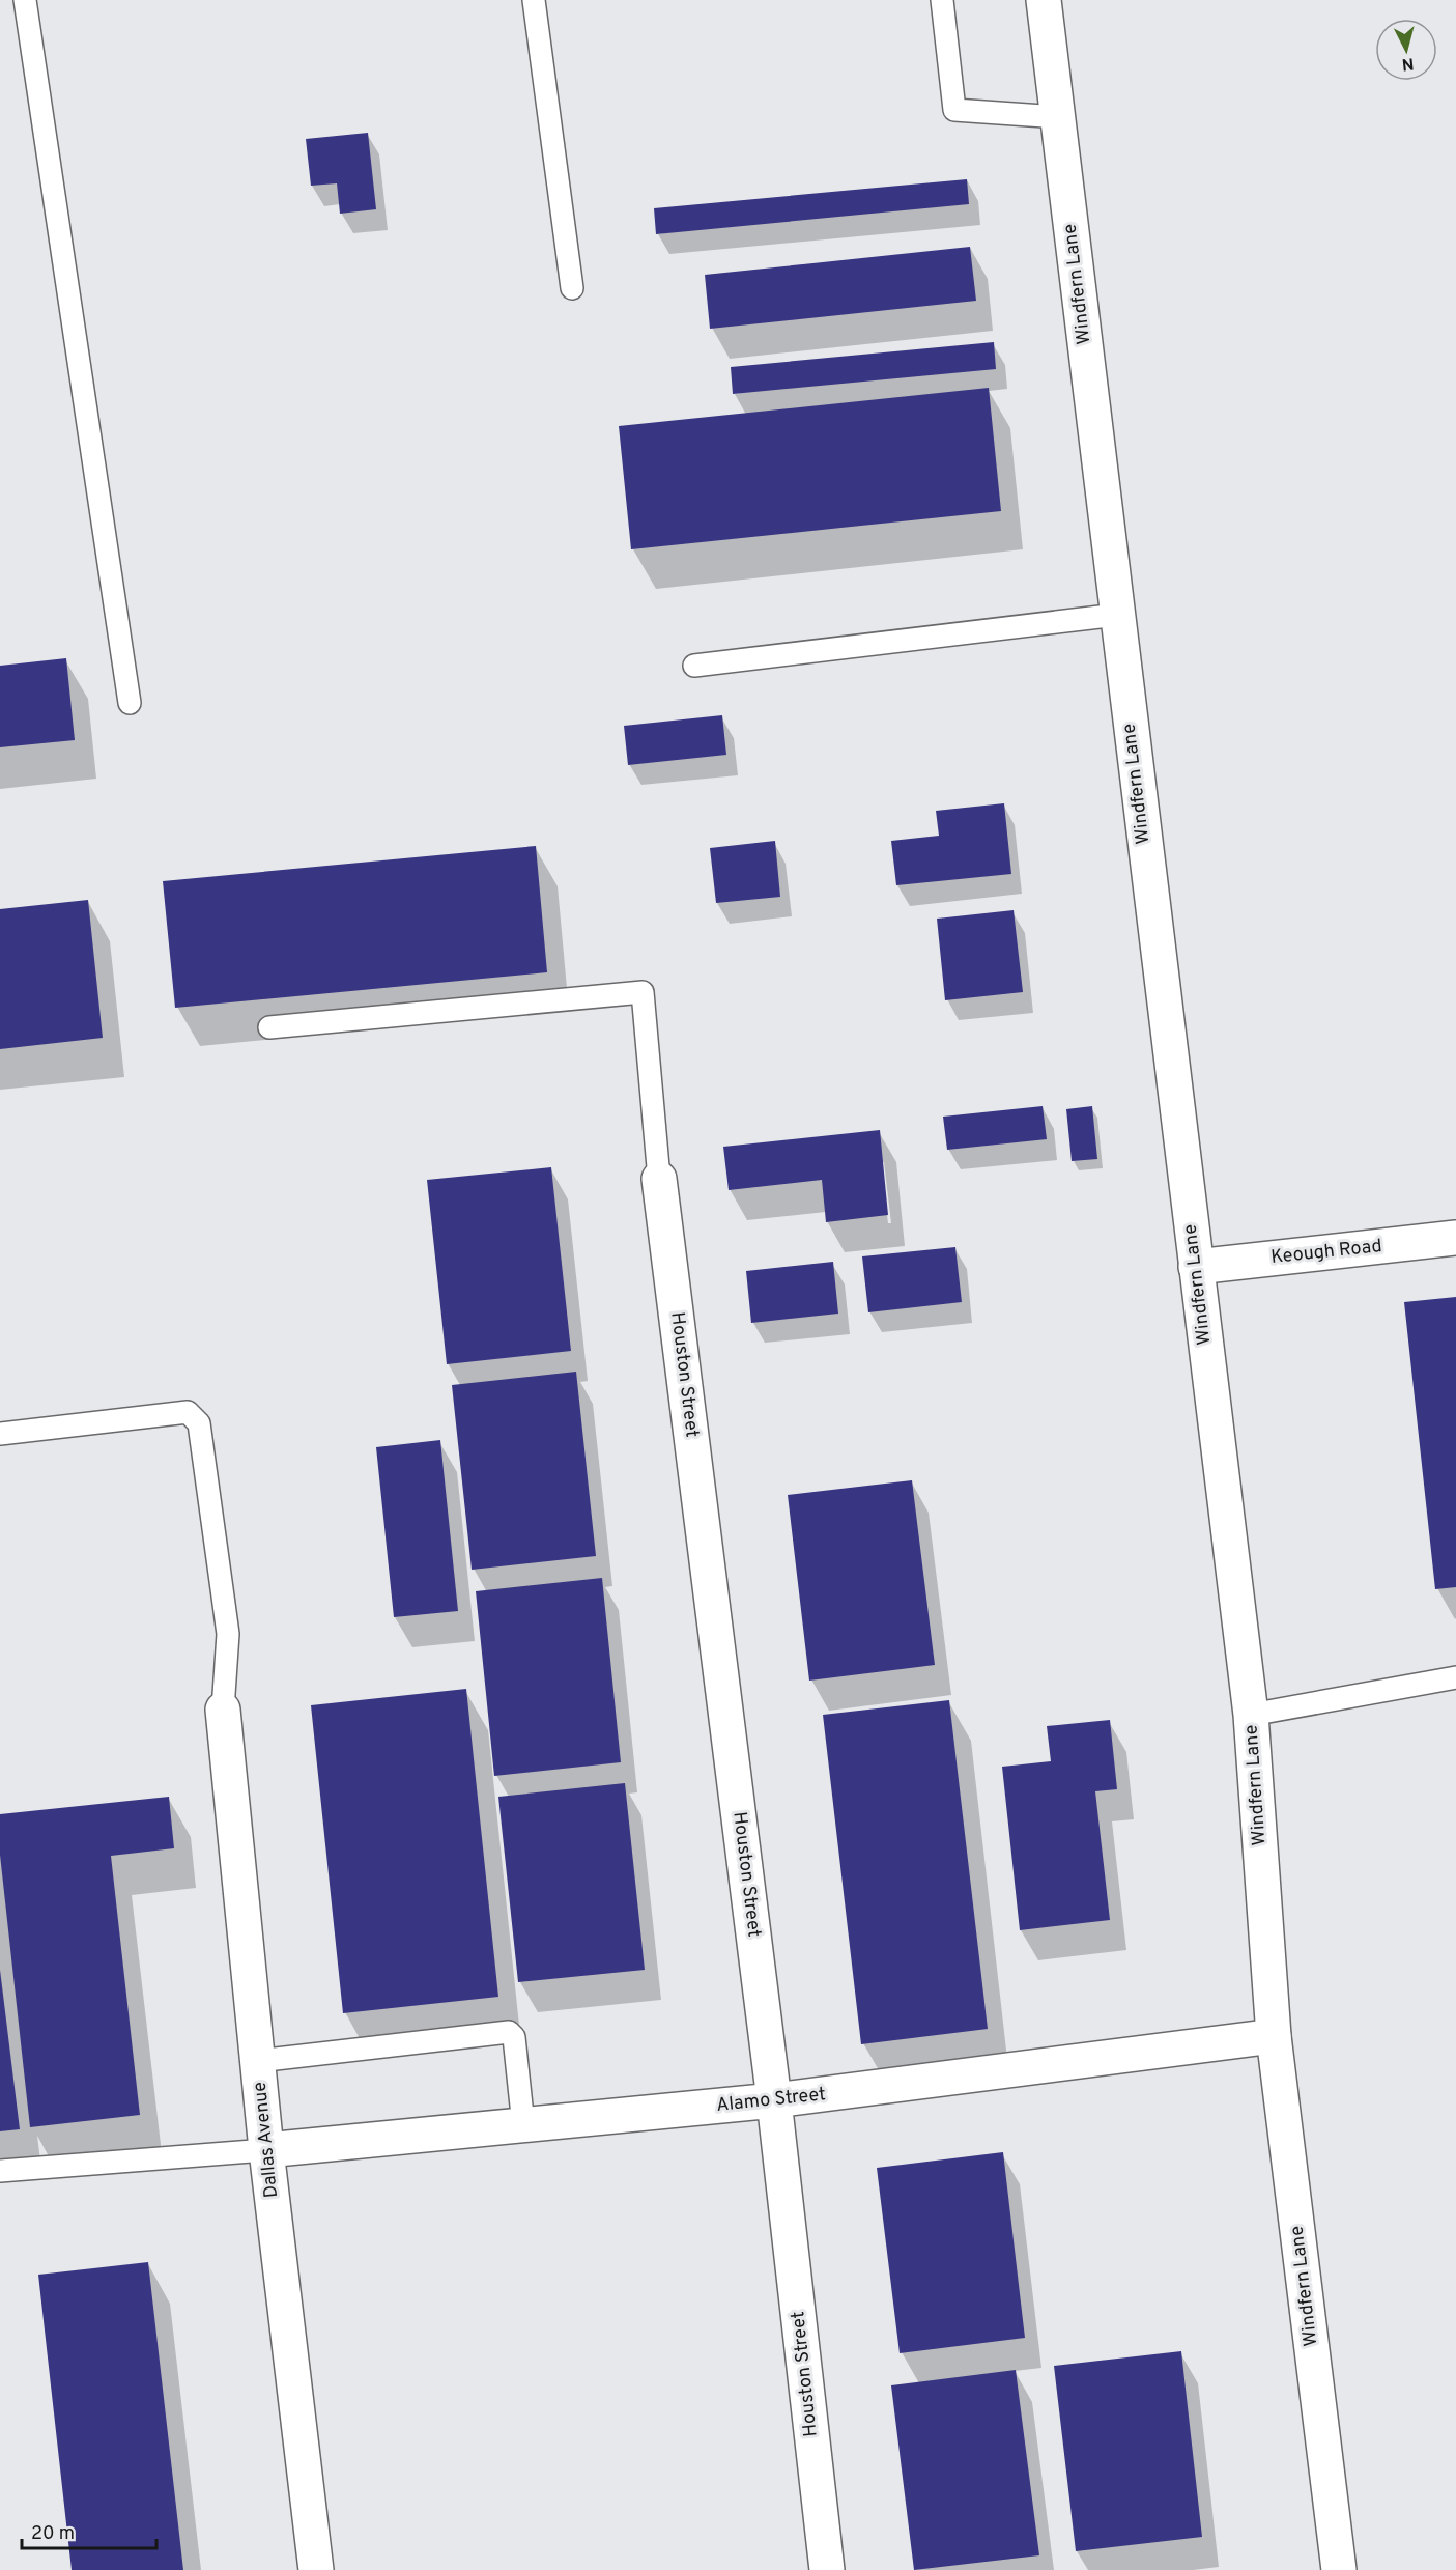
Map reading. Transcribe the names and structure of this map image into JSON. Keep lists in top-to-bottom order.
{
  "streets": {
    "street": [
      "Windfern Lane",
      "Keough Road",
      "Houston Street",
      "Alamo Street",
      "Dallas Avenue"
    ]
  },
  "crossings": [
    ["Windfern Lane", "Keough Road"],
    ["Windfern Lane", "Alamo Street"],
    ["Houston Street", "Alamo Street"],
    ["Alamo Street", "Dallas Avenue"]
  ],
  "scale_bar": "20 m",
  "north": "bottom"
}
